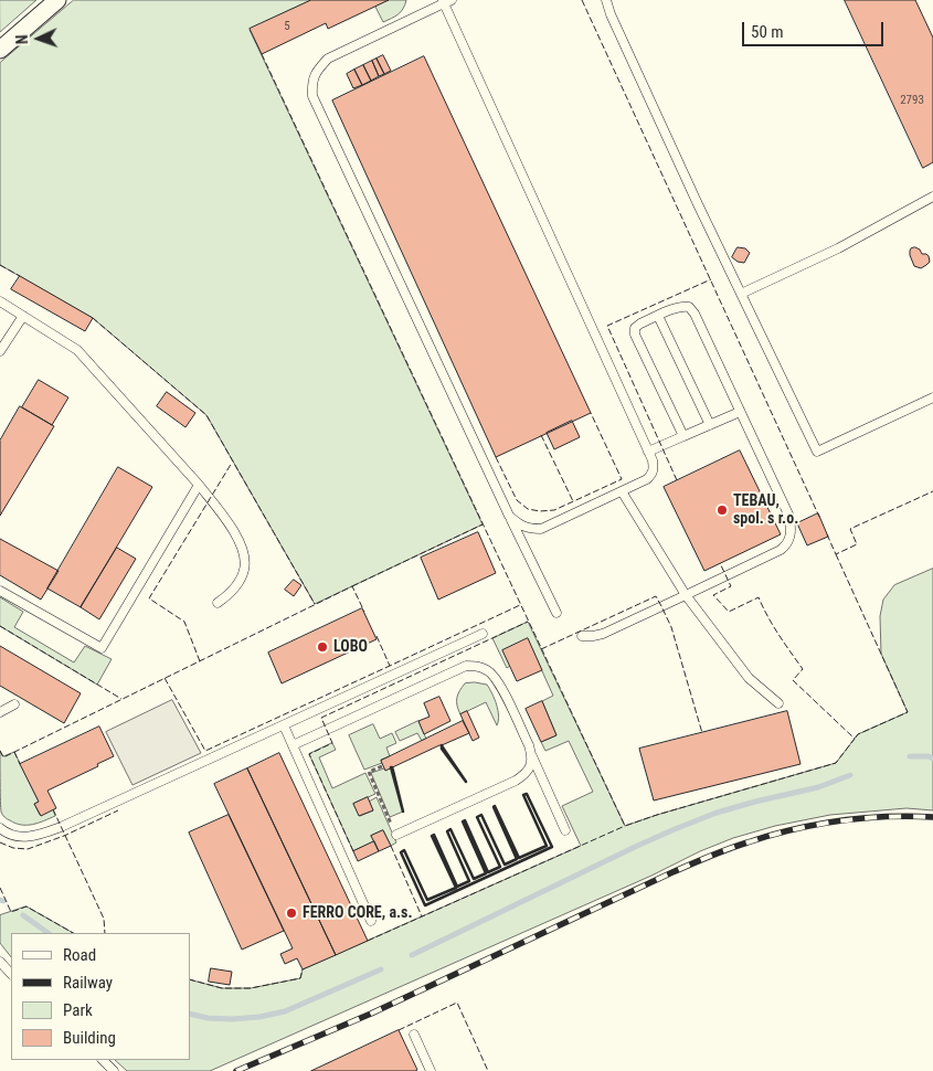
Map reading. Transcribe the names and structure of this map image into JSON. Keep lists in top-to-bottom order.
{
  "places": ["TEBAU, spol. s r.o.", "LOBO", "FERRO CORE, a.s."],
  "house_numbers": ["5", "2793"],
  "legend": [
    "Road",
    "Railway",
    "Park",
    "Building"
  ],
  "scale_bar": "50 m",
  "north": "left"
}
